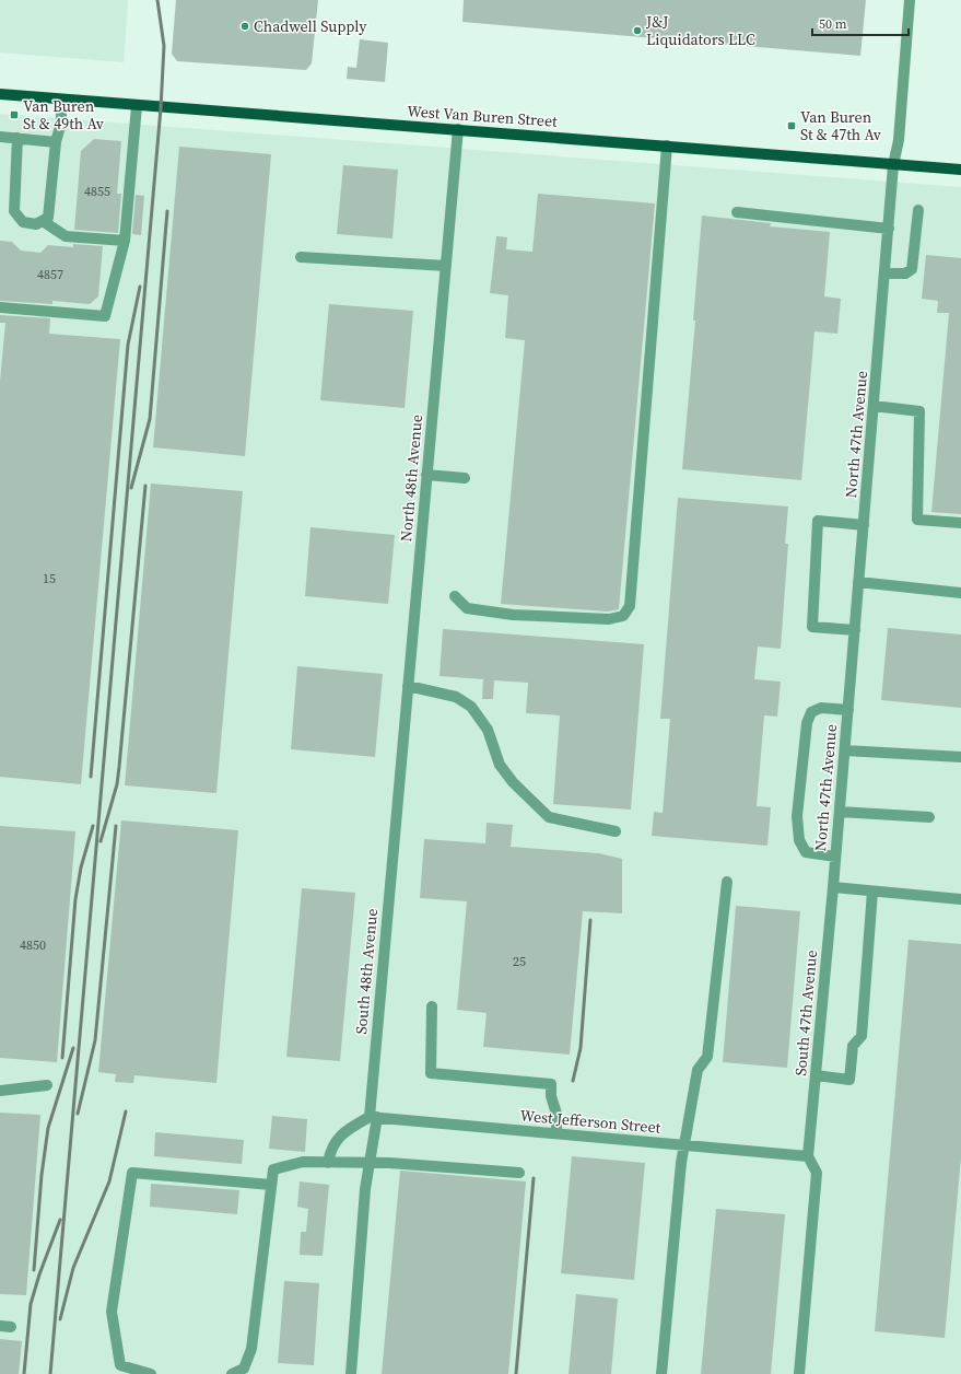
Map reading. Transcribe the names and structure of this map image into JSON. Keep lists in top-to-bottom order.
{
  "streets": {
    "main road": ["West Van Buren Street"],
    "street": [
      "North 47th Avenue",
      "North 48th Avenue",
      "South 48th Avenue",
      "South 47th Avenue",
      "West Jefferson Street"
    ]
  },
  "crossings": [
    ["West Van Buren Street", "North 47th Avenue"],
    ["West Van Buren Street", "North 48th Avenue"],
    ["North 47th Avenue", "South 47th Avenue"],
    ["North 48th Avenue", "South 48th Avenue"],
    ["South 48th Avenue", "West Jefferson Street"],
    ["South 47th Avenue", "West Jefferson Street"]
  ],
  "places": {
    "other": ["Chadwell Supply", "J&J Liquidators LLC"],
    "transit": ["Van Buren St & 49th Av", "Van Buren St & 47th Av"]
  },
  "house_numbers": [
    "4855",
    "4857",
    "15",
    "4850",
    "25"
  ],
  "scale_bar": "50 m"
}
